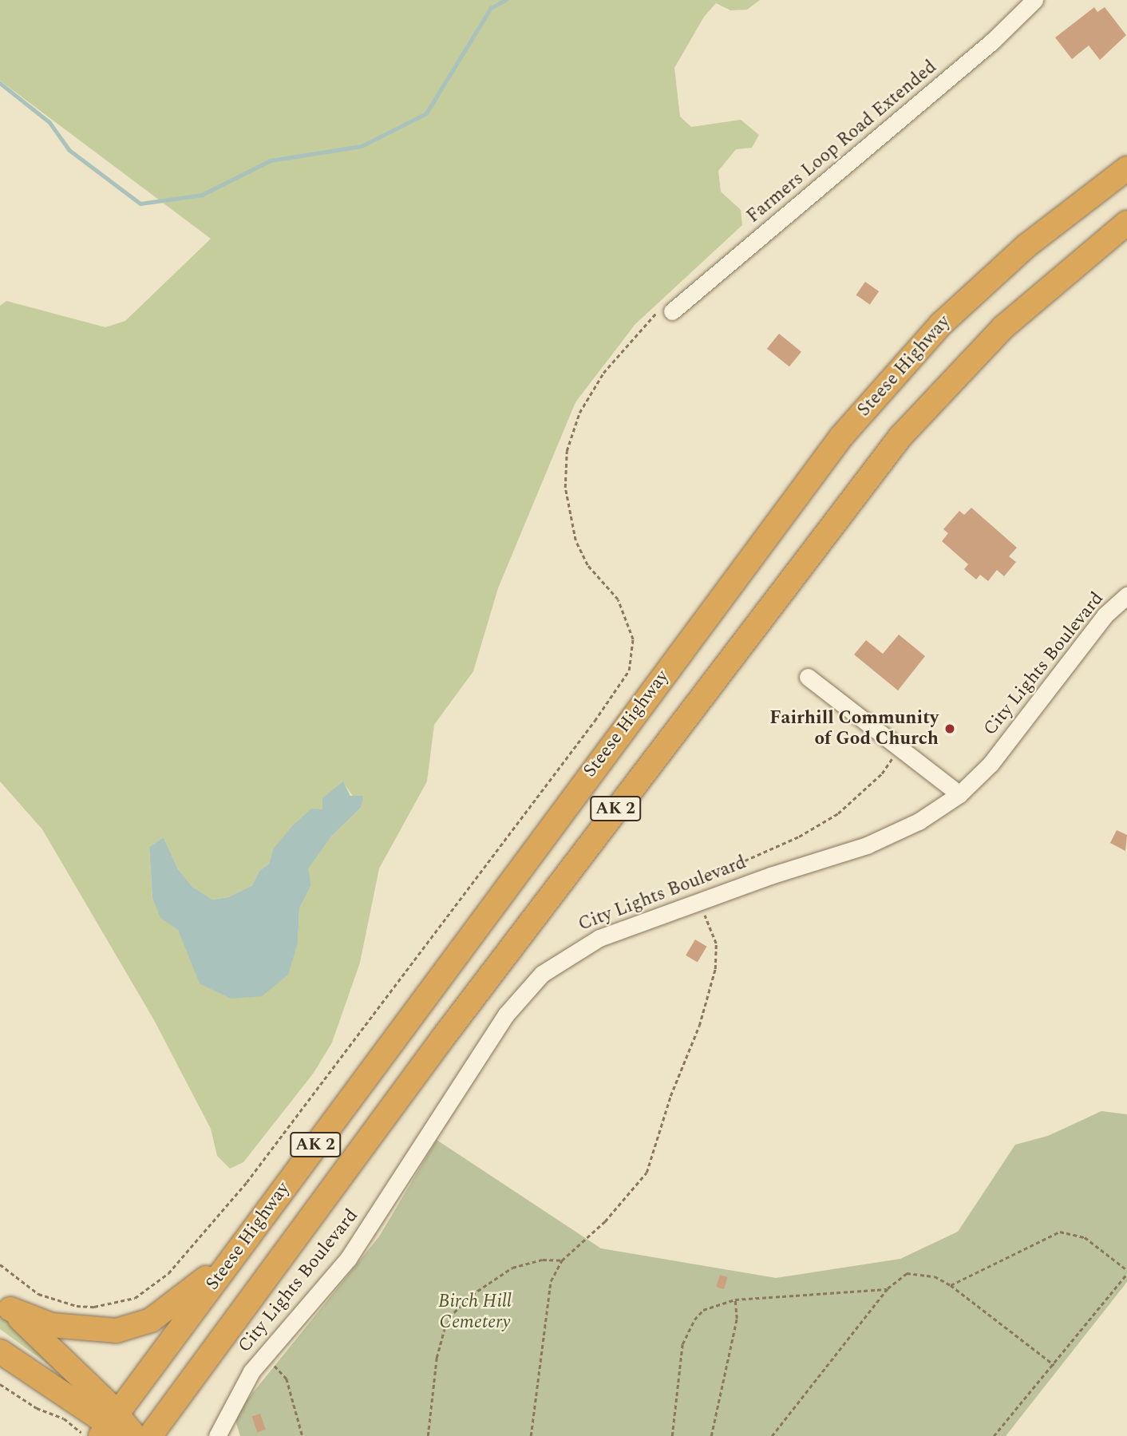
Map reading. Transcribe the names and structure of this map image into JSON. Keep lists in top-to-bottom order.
{
  "streets": {
    "highway": ["Steese Highway", "AK 2"],
    "street": ["Farmers Loop Road Extended", "City Lights Boulevard"]
  },
  "parks": ["Birch Hill Cemetery"],
  "places": ["Fairhill Community of God Church"]
}
